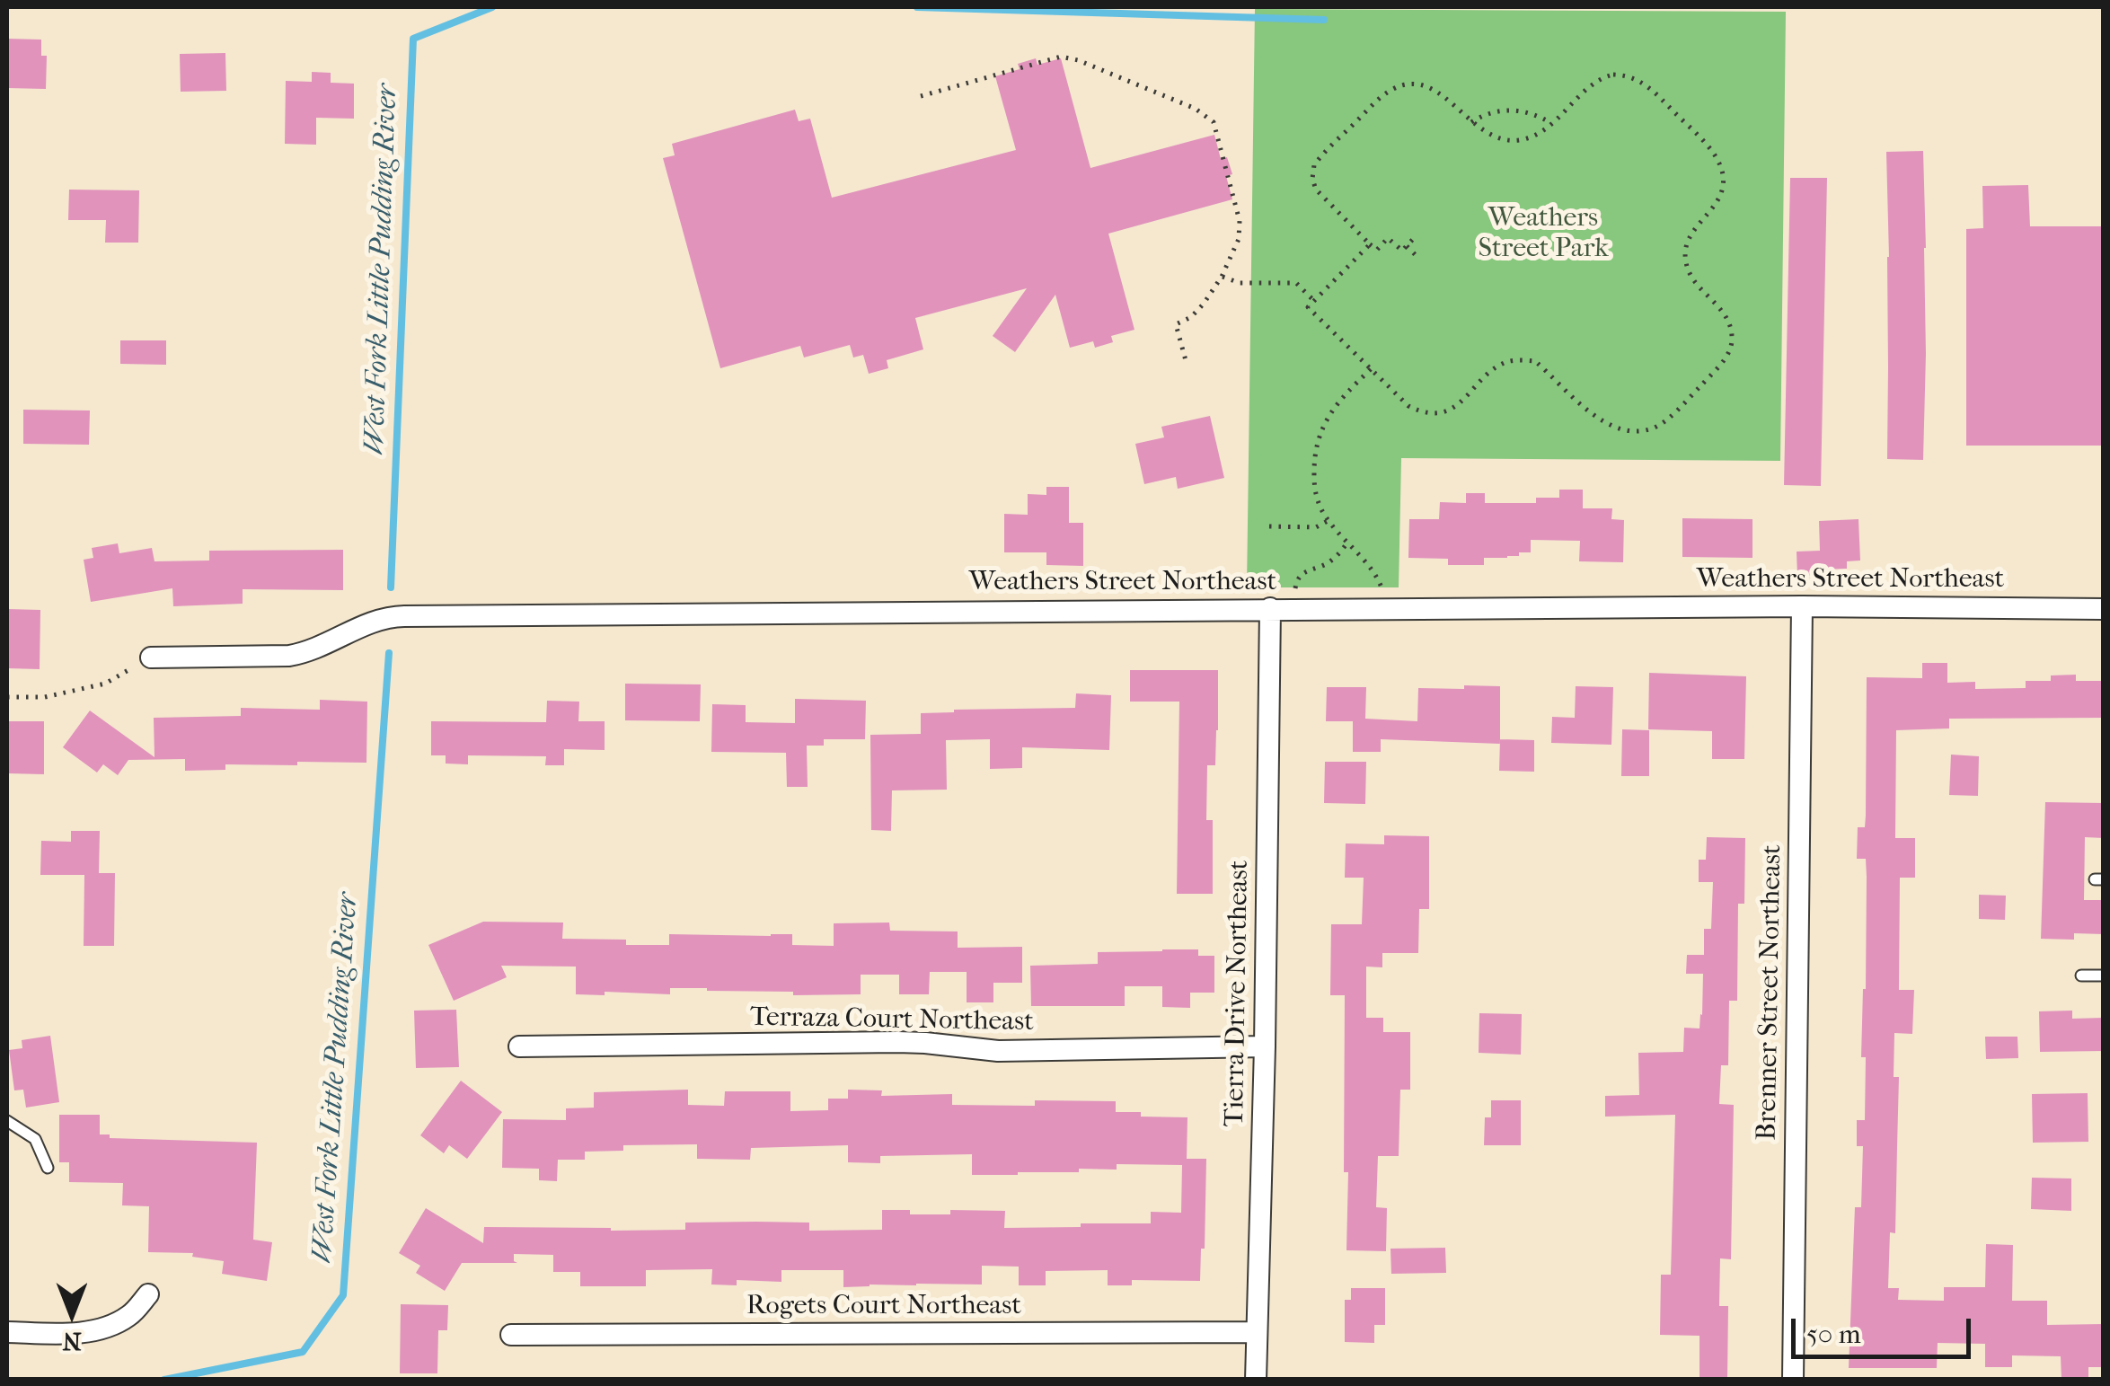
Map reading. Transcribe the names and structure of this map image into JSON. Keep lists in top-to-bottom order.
{
  "streets": {
    "street": [
      "Weathers Street Northeast",
      "Brenner Street Northeast",
      "Tierra Drive Northeast",
      "Terraza Court Northeast",
      "Rogets Court Northeast"
    ]
  },
  "crossings": [
    ["Weathers Street Northeast", "Brenner Street Northeast"],
    ["Weathers Street Northeast", "Tierra Drive Northeast"],
    ["Tierra Drive Northeast", "Terraza Court Northeast"],
    ["Tierra Drive Northeast", "Rogets Court Northeast"]
  ],
  "water": ["West Fork Little Pudding River"],
  "parks": ["Weathers Street Park"],
  "scale_bar": "50 m",
  "north": "bottom"
}
